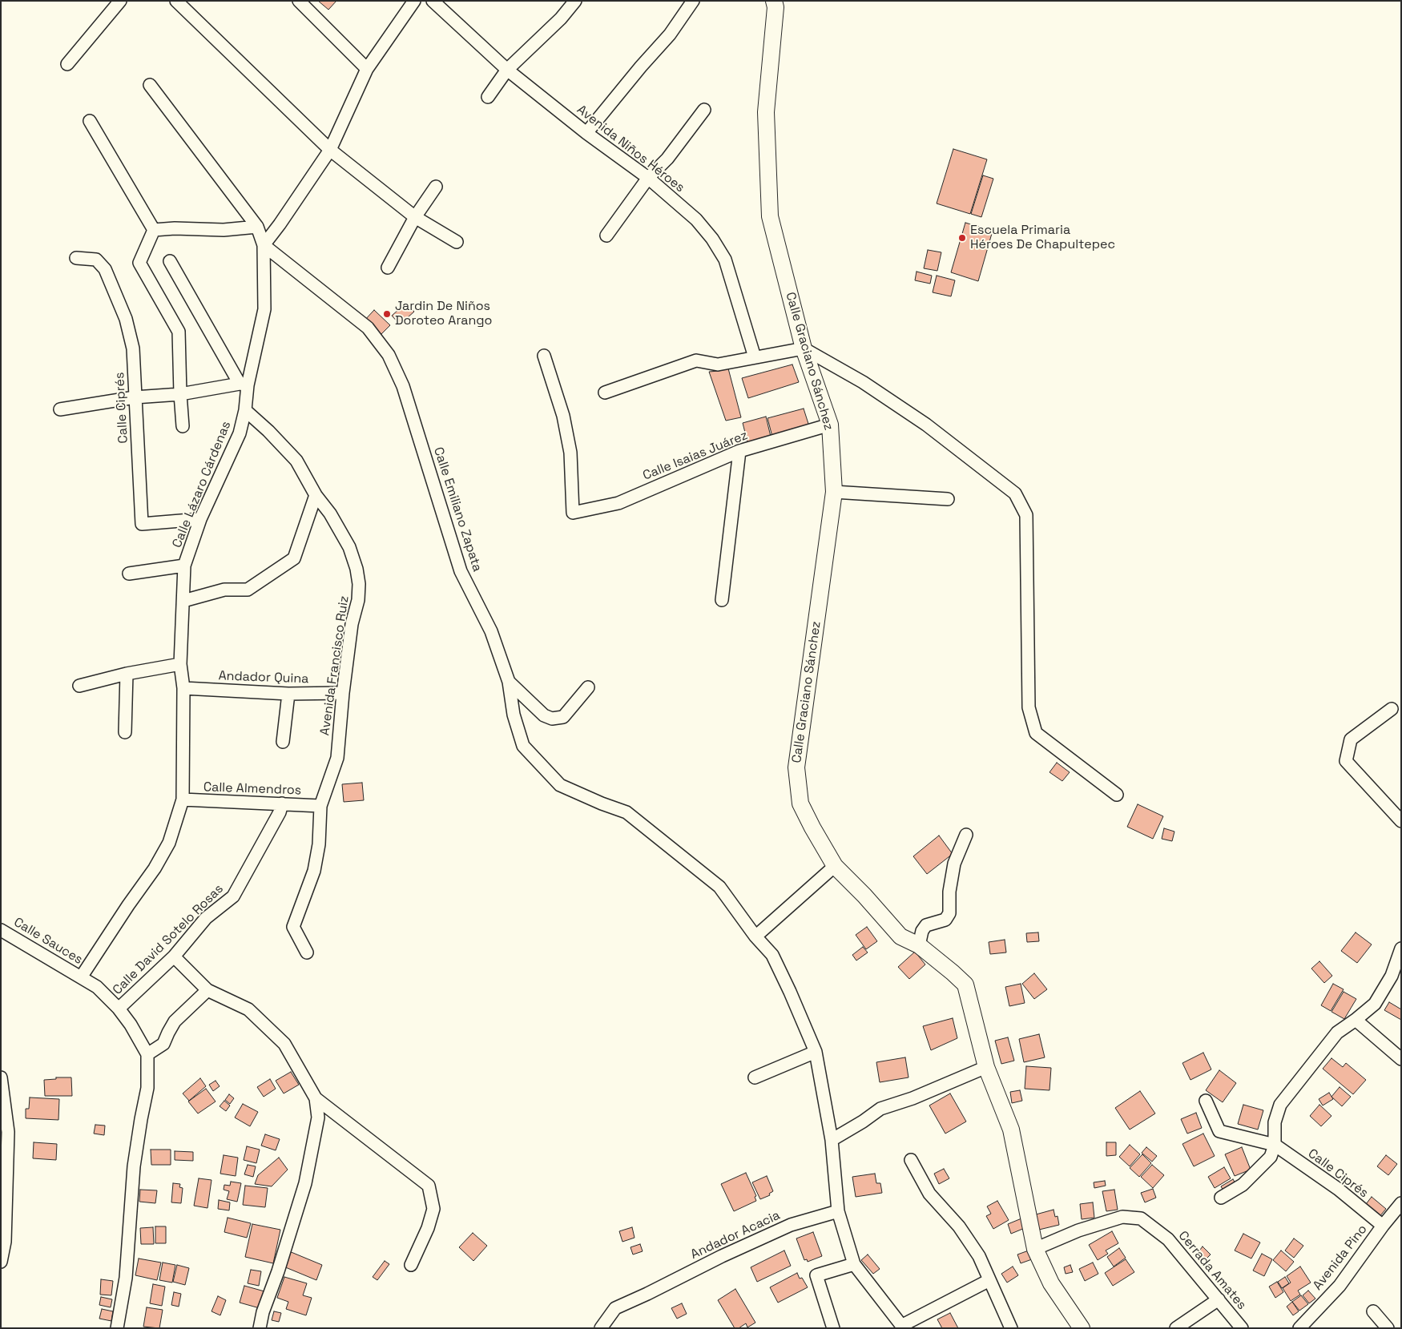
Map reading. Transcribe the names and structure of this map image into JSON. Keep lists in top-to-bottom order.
{
  "streets": {
    "street": [
      "Avenida Niños Héroes",
      "Calle Graciano Sánchez",
      "Calle Ciprés",
      "Calle Isaias Juárez",
      "Calle Lázaro Cárdenas",
      "Calle Emiliano Zapata",
      "Avenida Francisco Ruiz",
      "Andador Quina",
      "Calle Almendros",
      "Calle David Sotelo Rosas",
      "Calle Sauces",
      "Andador Acacia",
      "Avenida Pino",
      "Cerrada Amates"
    ]
  },
  "crossings": [
    ["Calle Graciano Sánchez", "Calle Isaias Juárez"],
    ["Calle Graciano Sánchez", "Cerrada Amates"],
    ["Calle Ciprés", "Calle Lázaro Cárdenas"],
    ["Calle Ciprés", "Avenida Pino"],
    ["Calle Lázaro Cárdenas", "Calle Emiliano Zapata"],
    ["Calle Lázaro Cárdenas", "Avenida Francisco Ruiz"],
    ["Calle Lázaro Cárdenas", "Andador Quina"],
    ["Calle Lázaro Cárdenas", "Calle Almendros"],
    ["Calle Lázaro Cárdenas", "Calle Sauces"],
    ["Calle Emiliano Zapata", "Andador Acacia"],
    ["Avenida Francisco Ruiz", "Andador Quina"],
    ["Avenida Francisco Ruiz", "Calle Almendros"],
    ["Calle Almendros", "Calle David Sotelo Rosas"],
    ["Calle David Sotelo Rosas", "Calle Sauces"]
  ],
  "places": ["Escuela Primaria Héroes De Chapultepec", "Jardin De Niños Doroteo Arango"]
}
